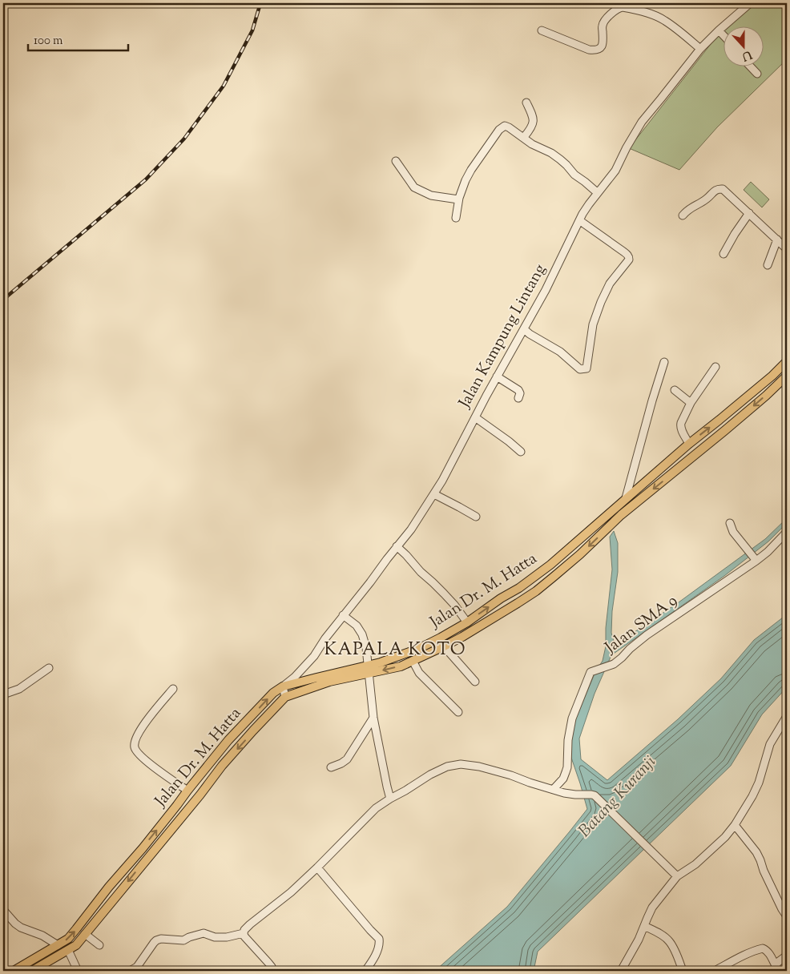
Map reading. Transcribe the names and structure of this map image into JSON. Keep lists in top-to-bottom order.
{
  "streets": {
    "main road": ["Jalan Dr. M. Hatta"],
    "street": ["Jalan Kampung Lintang", "Jalan SMA 9"]
  },
  "crossings": [
    ["Jalan Kampung Lintang", "Jalan Dr. M. Hatta"]
  ],
  "districts": ["KAPALA KOTO"],
  "water": ["Batang Kuranji"],
  "scale_bar": "100 m",
  "north": "bottom"
}
